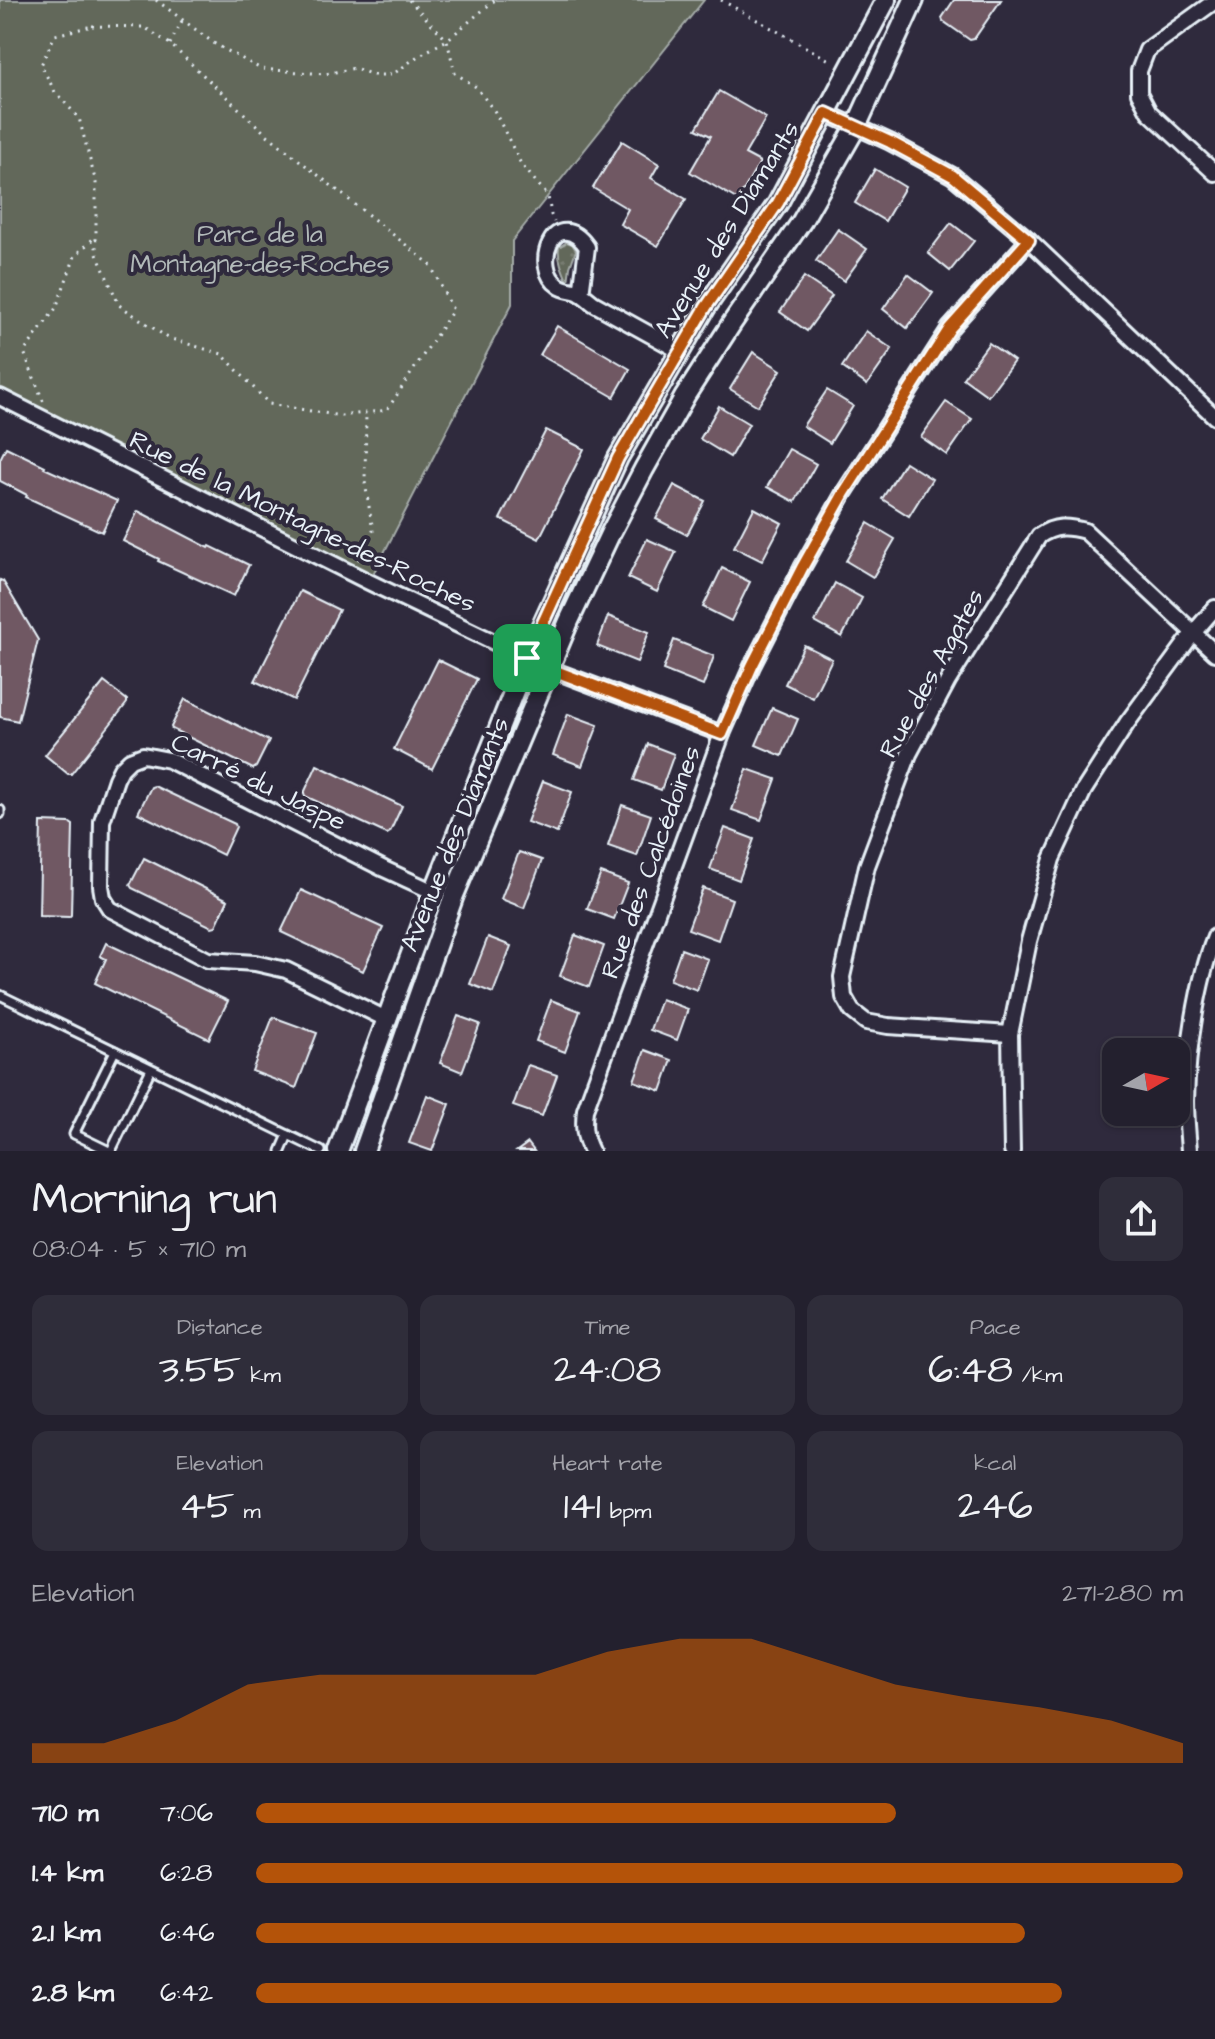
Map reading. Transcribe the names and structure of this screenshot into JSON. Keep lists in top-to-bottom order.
{
  "streets": {
    "street": [
      "Avenue des Diamants",
      "Rue de la Montagne-des-Roches",
      "Rue des Agates",
      "Carré du Jaspe",
      "Rue des Calcédoines"
    ]
  },
  "crossings": [
    ["Avenue des Diamants", "Rue de la Montagne-des-Roches"],
    ["Avenue des Diamants", "Carré du Jaspe"],
    ["Rue de la Montagne-des-Roches", "Rue des Calcédoines"]
  ],
  "parks": ["Parc de la Montagne-des-Roches"],
  "north": "right",
  "page": {
    "heading": ["Morning run", "08:04 · 5 × 710 m"],
    "stats": [
      ["Distance", "3.55 km"],
      ["Time", "24:08"],
      ["Pace", "6:48 /km"],
      ["Elevation", "45 m"],
      ["Heart rate", "141 bpm"],
      ["kcal", "246"]
    ],
    "chart": ["Elevation", "271–280 m"],
    "list": [
      {
        "name": "710 m",
        "note": "7:06"
      },
      {
        "name": "1.4 km",
        "note": "6:28"
      },
      {
        "name": "2.1 km",
        "note": "6:46"
      },
      {
        "name": "2.8 km",
        "note": "6:42"
      }
    ]
  }
}
